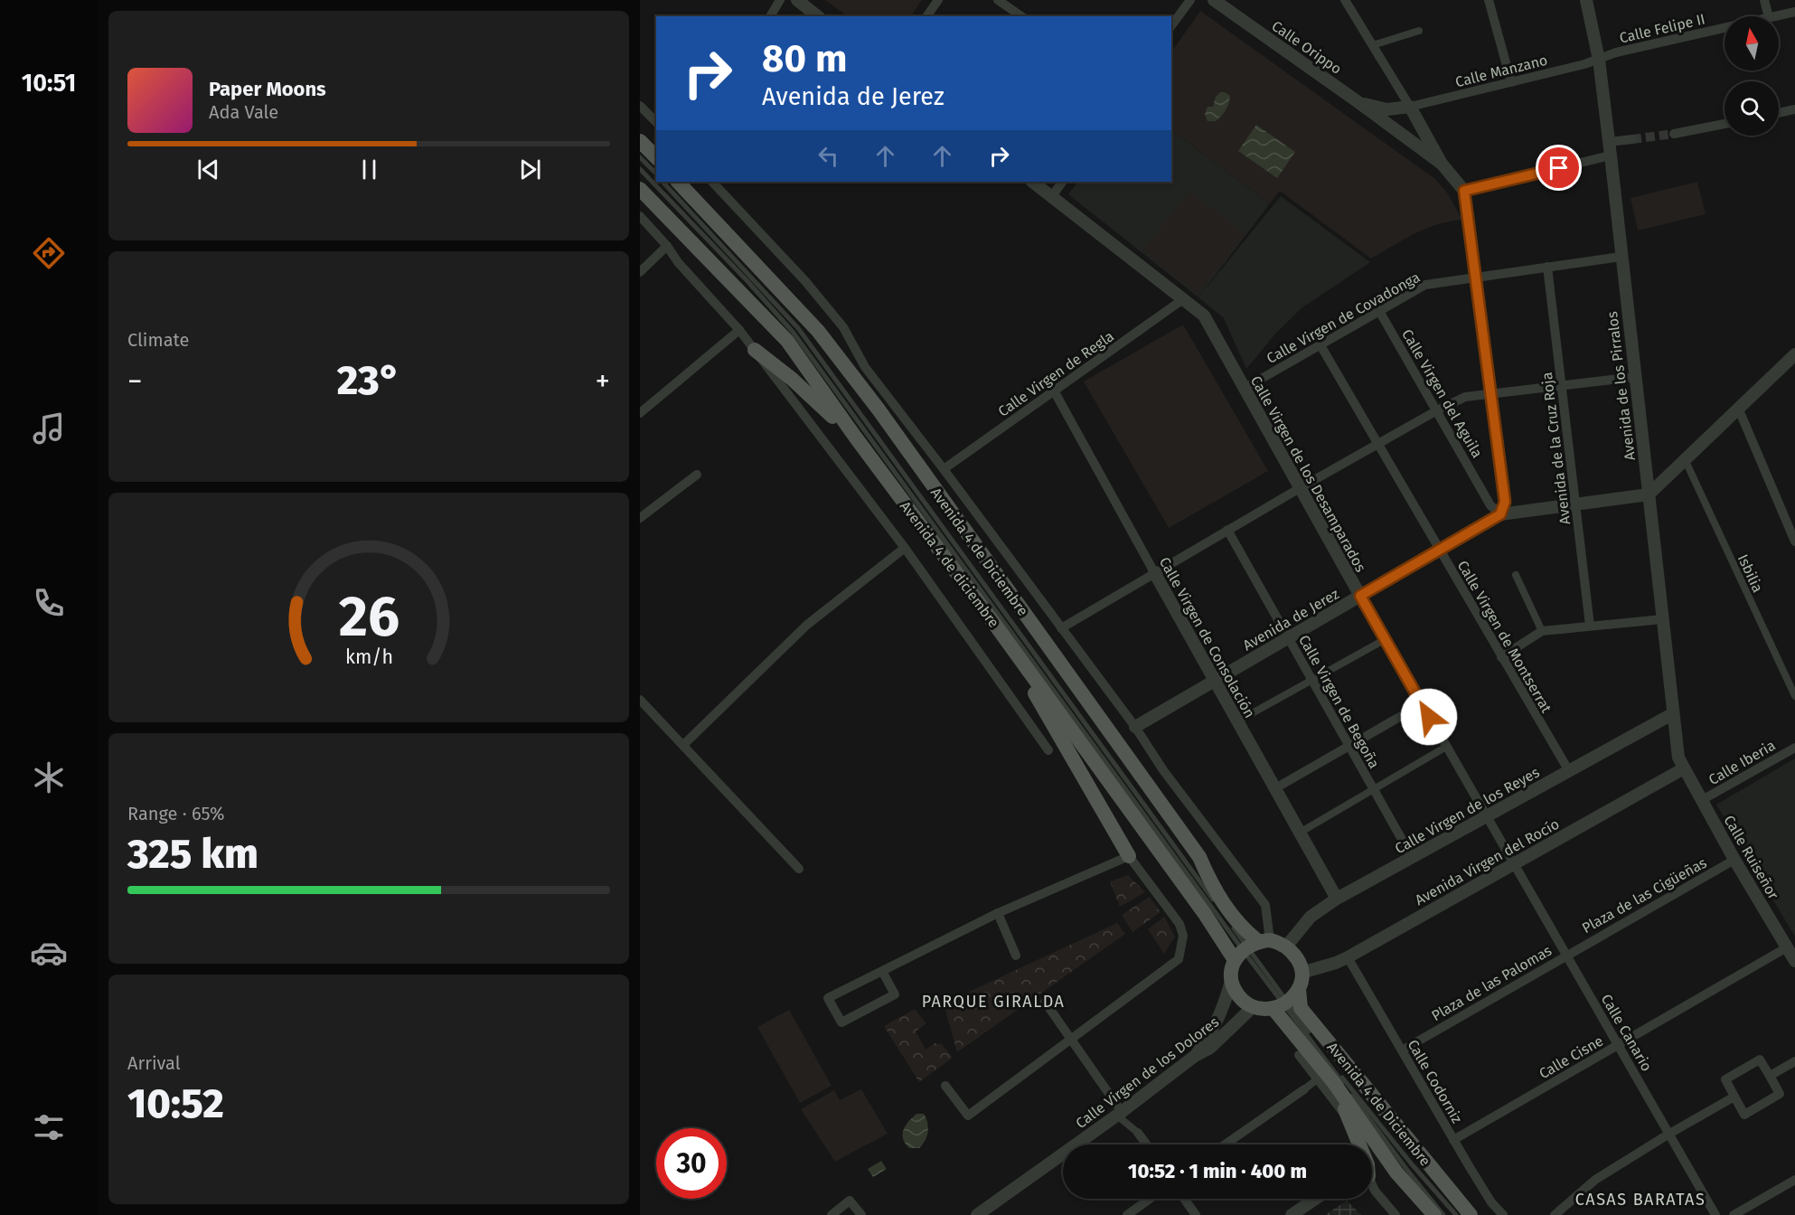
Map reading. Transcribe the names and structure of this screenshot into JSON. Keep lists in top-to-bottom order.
{
  "streets": {
    "main road": ["Avenida 4 de Diciembre", "Avenida 4 de diciembre"],
    "street": [
      "Calle Felipe II",
      "Calle Orippo",
      "Calle Manzano",
      "Calle Virgen de Covadonga",
      "Calle Virgen de Regla",
      "Avenida de los Pirralos",
      "Calle Virgen del Aguila",
      "Avenida de la Cruz Roja",
      "Calle Virgen de los Desamparados",
      "Isbilia",
      "Avenida de Jerez",
      "Calle Virgen de Montserrat",
      "Calle Virgen de Consolación",
      "Calle Virgen de Begoña",
      "Calle Iberia",
      "Calle Virgen de los Reyes",
      "Calle Ruiseñor",
      "Avenida Virgen del Rocío",
      "Plaza de las Cigüeñas",
      "Plaza de las Palomas",
      "Calle Canario",
      "Calle Cisne",
      "Calle Virgen de los Dolores",
      "Calle Codorniz"
    ]
  },
  "crossings": [
    ["Calle Felipe II", "Calle Manzano"],
    ["Calle Felipe II", "Avenida de los Pirralos"],
    ["Calle Manzano", "Avenida de los Pirralos"],
    ["Calle Virgen de Covadonga", "Avenida de los Pirralos"],
    ["Calle Virgen de Covadonga", "Calle Virgen del Aguila"],
    ["Calle Virgen de Covadonga", "Avenida de la Cruz Roja"],
    ["Calle Virgen de Covadonga", "Calle Virgen de los Desamparados"],
    ["Calle Virgen de Covadonga", "Calle Virgen de Montserrat"],
    ["Calle Virgen de Regla", "Calle Virgen de los Desamparados"],
    ["Calle Virgen de Regla", "Calle Virgen de Consolación"],
    ["Avenida de los Pirralos", "Avenida de Jerez"],
    ["Avenida de los Pirralos", "Calle Virgen de los Reyes"],
    ["Avenida de los Pirralos", "Calle Ruiseñor"],
    ["Avenida de los Pirralos", "Avenida Virgen del Rocío"],
    ["Calle Virgen del Aguila", "Avenida de Jerez"],
    ["Avenida de la Cruz Roja", "Avenida de Jerez"],
    ["Calle Virgen de los Desamparados", "Avenida de Jerez"],
    ["Calle Virgen de los Desamparados", "Calle Virgen de los Reyes"],
    ["Calle Virgen de los Desamparados", "Avenida Virgen del Rocío"],
    ["Calle Virgen de los Desamparados", "Calle Canario"],
    ["Avenida 4 de Diciembre", "Avenida 4 de diciembre"],
    ["Avenida de Jerez", "Calle Virgen de Montserrat"],
    ["Avenida de Jerez", "Calle Virgen de Consolación"],
    ["Avenida de Jerez", "Calle Virgen de Begoña"],
    ["Calle Virgen de Montserrat", "Calle Virgen de los Reyes"],
    ["Calle Virgen de Consolación", "Calle Virgen de los Reyes"],
    ["Calle Virgen de Begoña", "Calle Virgen de los Reyes"],
    ["Calle Iberia", "Calle Ruiseñor"],
    ["Calle Ruiseñor", "Avenida Virgen del Rocío"],
    ["Calle Ruiseñor", "Plaza de las Cigüeñas"],
    ["Calle Ruiseñor", "Calle Cisne"],
    ["Avenida Virgen del Rocío", "Calle Canario"],
    ["Avenida Virgen del Rocío", "Calle Codorniz"],
    ["Plaza de las Cigüeñas", "Plaza de las Palomas"],
    ["Plaza de las Cigüeñas", "Calle Canario"],
    ["Plaza de las Palomas", "Calle Canario"],
    ["Plaza de las Palomas", "Calle Codorniz"],
    ["Calle Canario", "Calle Cisne"],
    ["Calle Cisne", "Calle Codorniz"]
  ],
  "districts": ["PARQUE GIRALDA", "CASAS BARATAS"],
  "north": "top",
  "page": {
    "tabs": "10:51",
    "turn": ["80 m", "Avenida de Jerez"],
    "song": ["Paper Moons", "Ada Vale"],
    "tile": [
      "Climate",
      ["Range · 65%", "325 km"],
      ["Arrival", "10:52"]
    ],
    "heat": ["−", "23°", "+"],
    "limit": "30",
    "trip": "10:52 · 1 min · 400 m",
    "gauge": ["26", "km/h"]
  }
}
